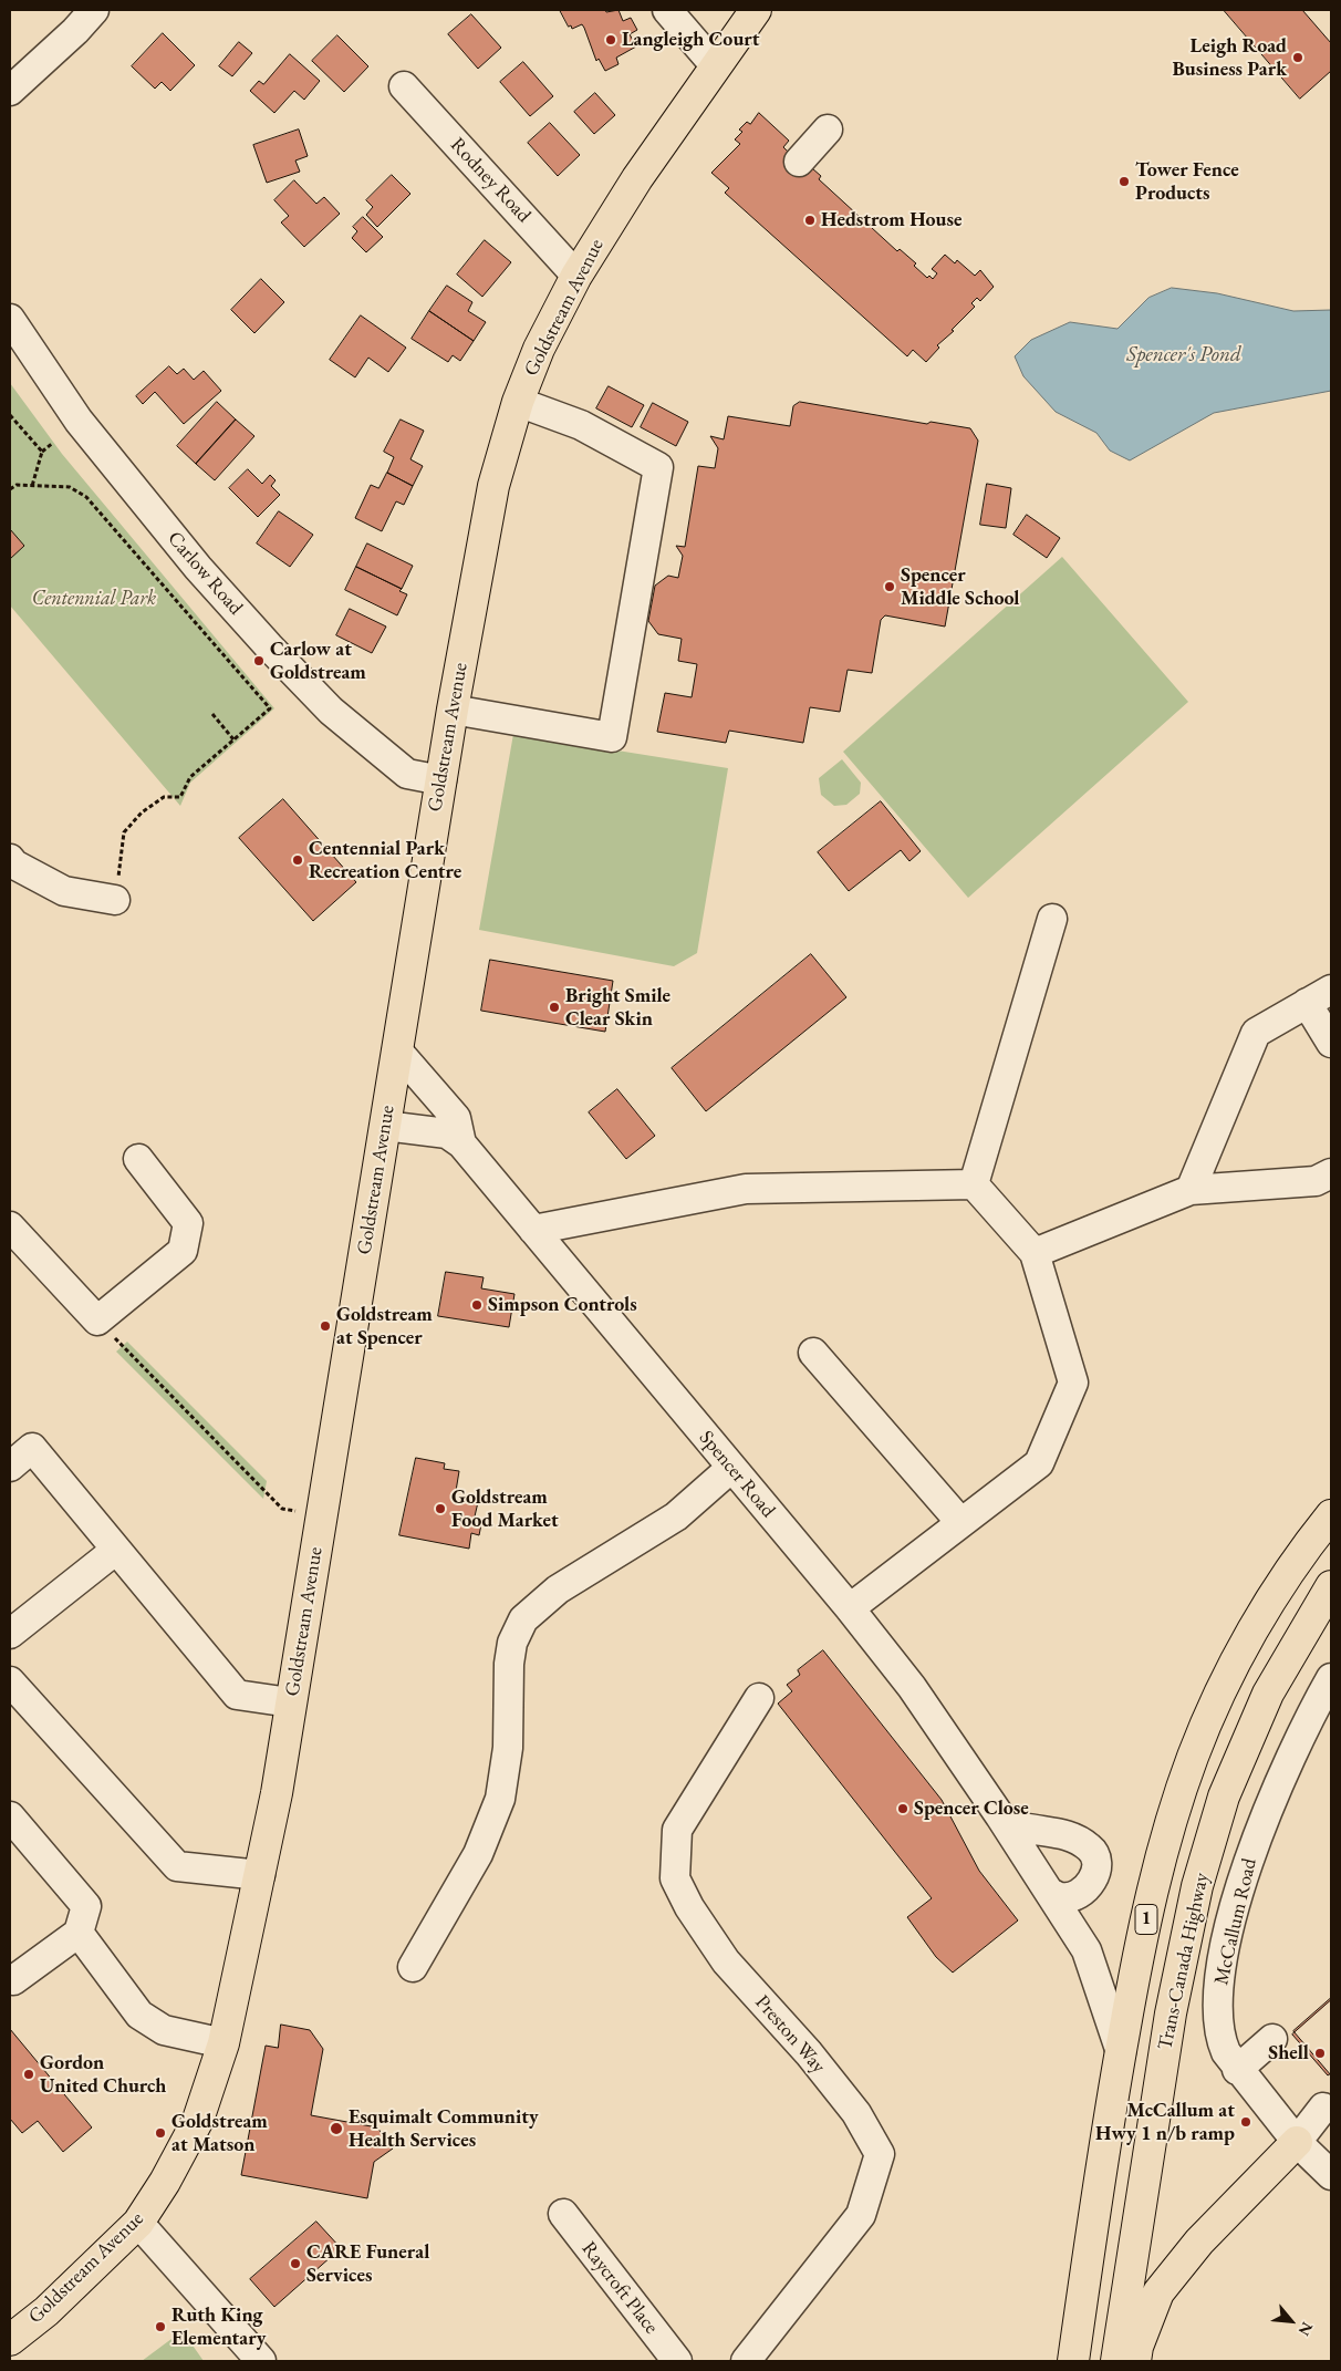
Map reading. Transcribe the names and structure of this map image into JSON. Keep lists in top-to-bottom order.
{
  "streets": {
    "main road": ["Goldstream Avenue", "1", "Trans-Canada Highway"],
    "street": [
      "Rodney Road",
      "Carlow Road",
      "Spencer Road",
      "McCallum Road",
      "Preston Way",
      "Raycroft Place"
    ]
  },
  "crossings": [
    ["Rodney Road", "Goldstream Avenue"],
    ["Goldstream Avenue", "Carlow Road"],
    ["Goldstream Avenue", "Spencer Road"],
    ["Spencer Road", "1"]
  ],
  "water": ["Spencer's Pond"],
  "parks": ["Centennial Park"],
  "places": [
    "Langleigh Court",
    "Leigh Road Business Park",
    "Tower Fence Products",
    "Hedstrom House",
    "Spencer Middle School",
    "Carlow at Goldstream",
    "Centennial Park Recreation Centre",
    "Bright Smile Clear Skin",
    "Simpson Controls",
    "Goldstream at Spencer",
    "Goldstream Food Market",
    "Spencer Close",
    "Shell",
    "Gordon United Church",
    "McCallum at Hwy 1 n/b ramp",
    "Esquimalt Community Health Services",
    "Goldstream at Matson",
    "CARE Funeral Services",
    "Ruth King Elementary"
  ],
  "north": "bottom right"
}
